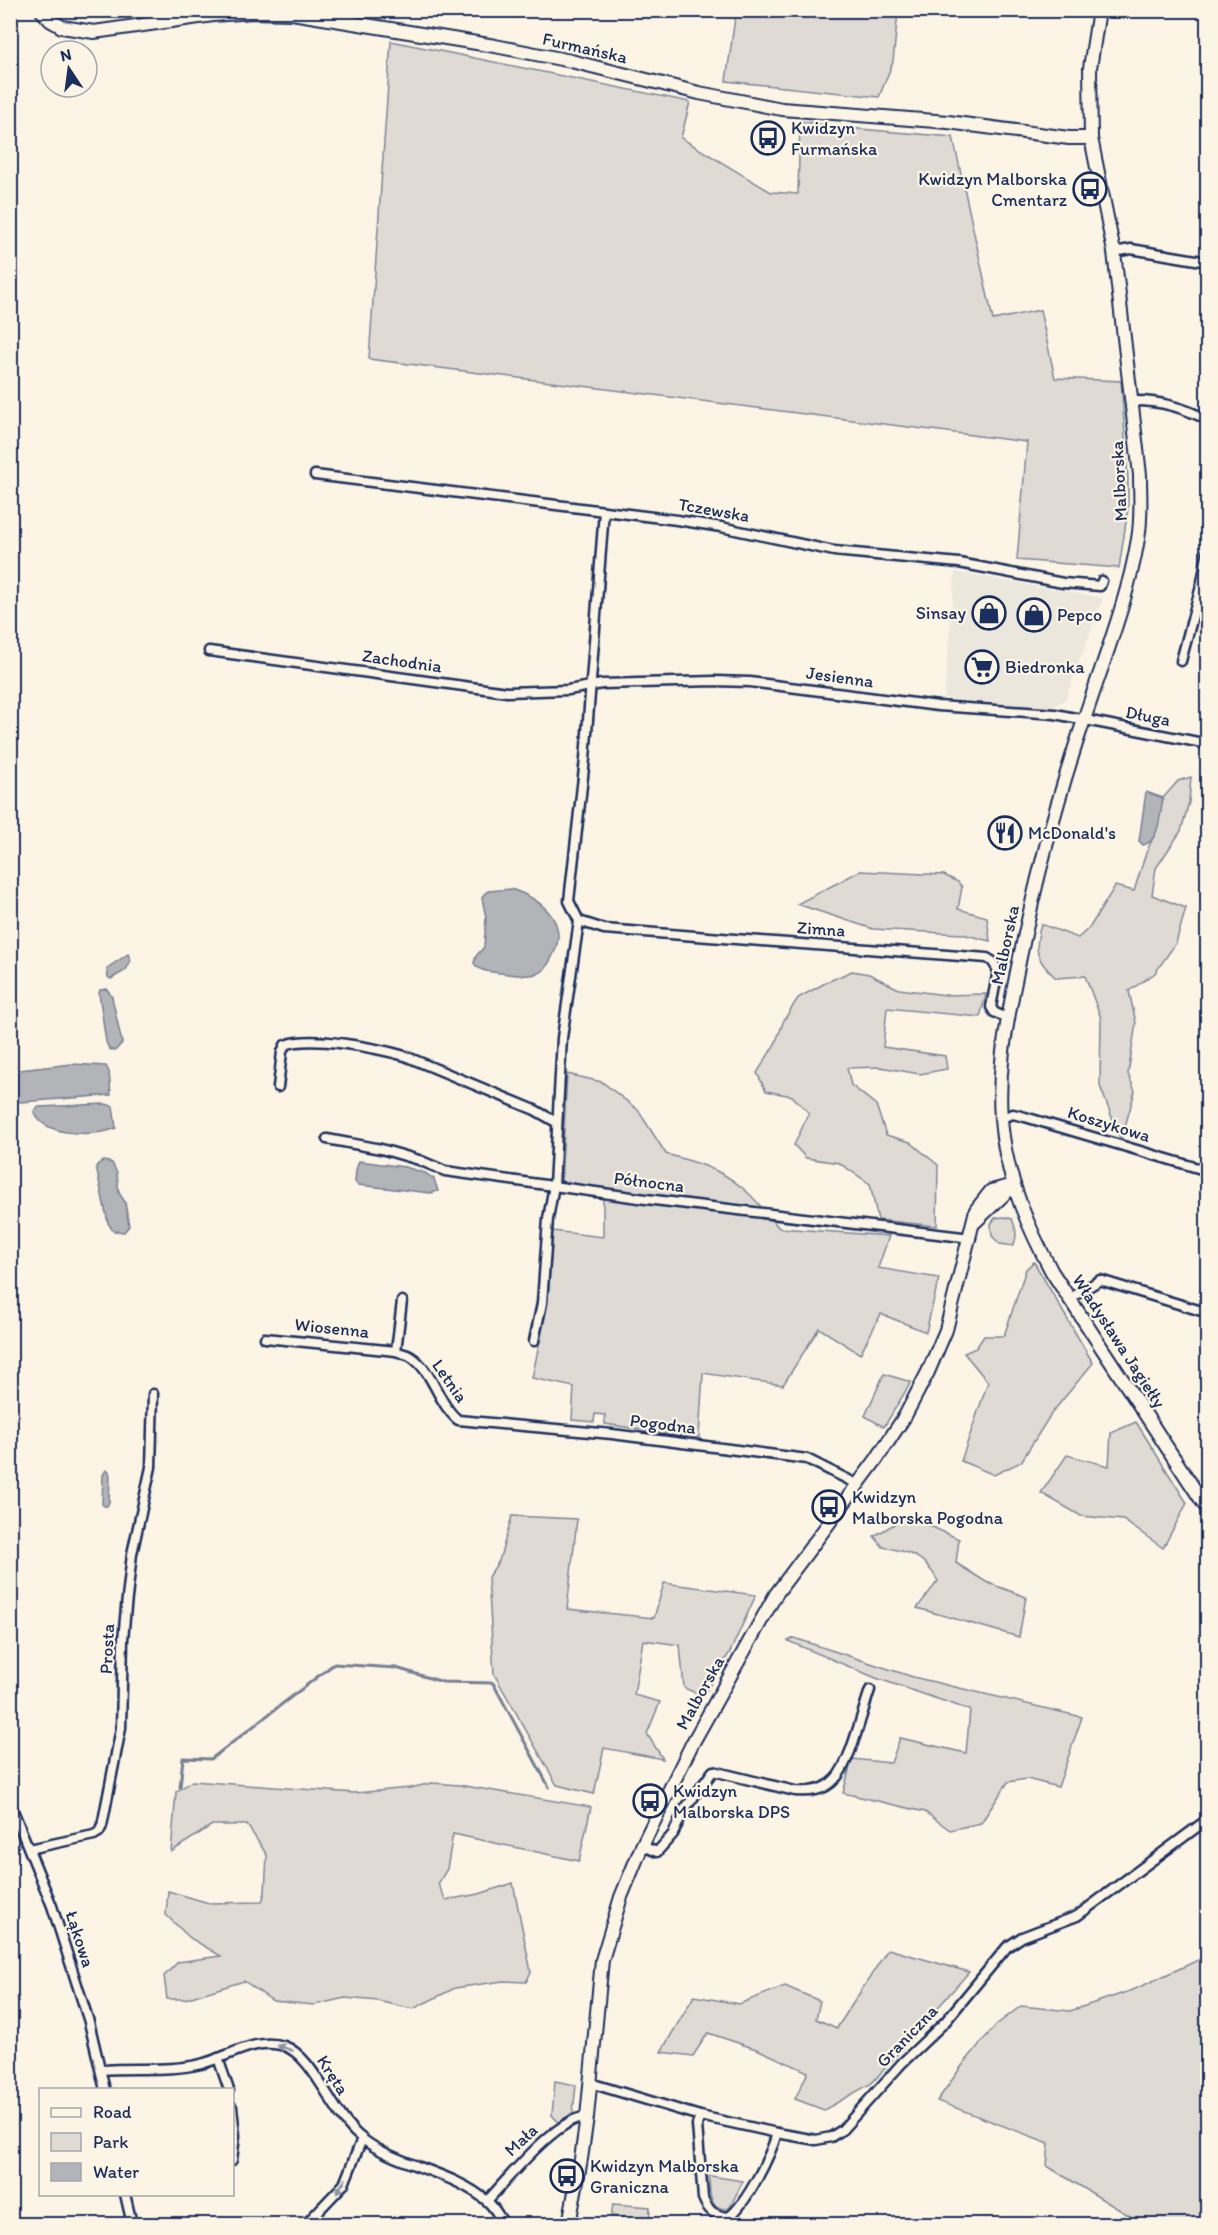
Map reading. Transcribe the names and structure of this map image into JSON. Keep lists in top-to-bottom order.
{
  "streets": {
    "street": [
      "Furmańska",
      "Malborska",
      "Tczewska",
      "Zachodnia",
      "Jesienna",
      "Długa",
      "Zimna",
      "Koszykowa",
      "Północna",
      "Wiosenna",
      "Władysława Jagiełły",
      "Letnia",
      "Pogodna",
      "Prosta",
      "Łąkowa",
      "Graniczna",
      "Kręta",
      "Mała"
    ]
  },
  "crossings": [
    ["Furmańska", "Malborska"],
    ["Malborska", "Jesienna"],
    ["Malborska", "Długa"],
    ["Malborska", "Zimna"],
    ["Malborska", "Koszykowa"],
    ["Malborska", "Północna"],
    ["Malborska", "Władysława Jagiełły"],
    ["Malborska", "Pogodna"],
    ["Malborska", "Graniczna"],
    ["Malborska", "Mała"],
    ["Zachodnia", "Jesienna"],
    ["Jesienna", "Długa"],
    ["Wiosenna", "Letnia"],
    ["Letnia", "Pogodna"],
    ["Prosta", "Łąkowa"],
    ["Łąkowa", "Kręta"],
    ["Kręta", "Mała"]
  ],
  "places": {
    "bus stop": [
      "Kwidzyn Furmańska",
      "Kwidzyn Malborska Cmentarz",
      "Kwidzyn Malborska Pogodna",
      "Kwidzyn Malborska DPS",
      "Kwidzyn Malborska Graniczna"
    ],
    "shop": ["Sinsay", "Pepco"],
    "supermarket": ["Biedronka"],
    "restaurant": ["McDonald's"]
  },
  "legend": ["Road", "Park", "Water"],
  "north": "top"
}
